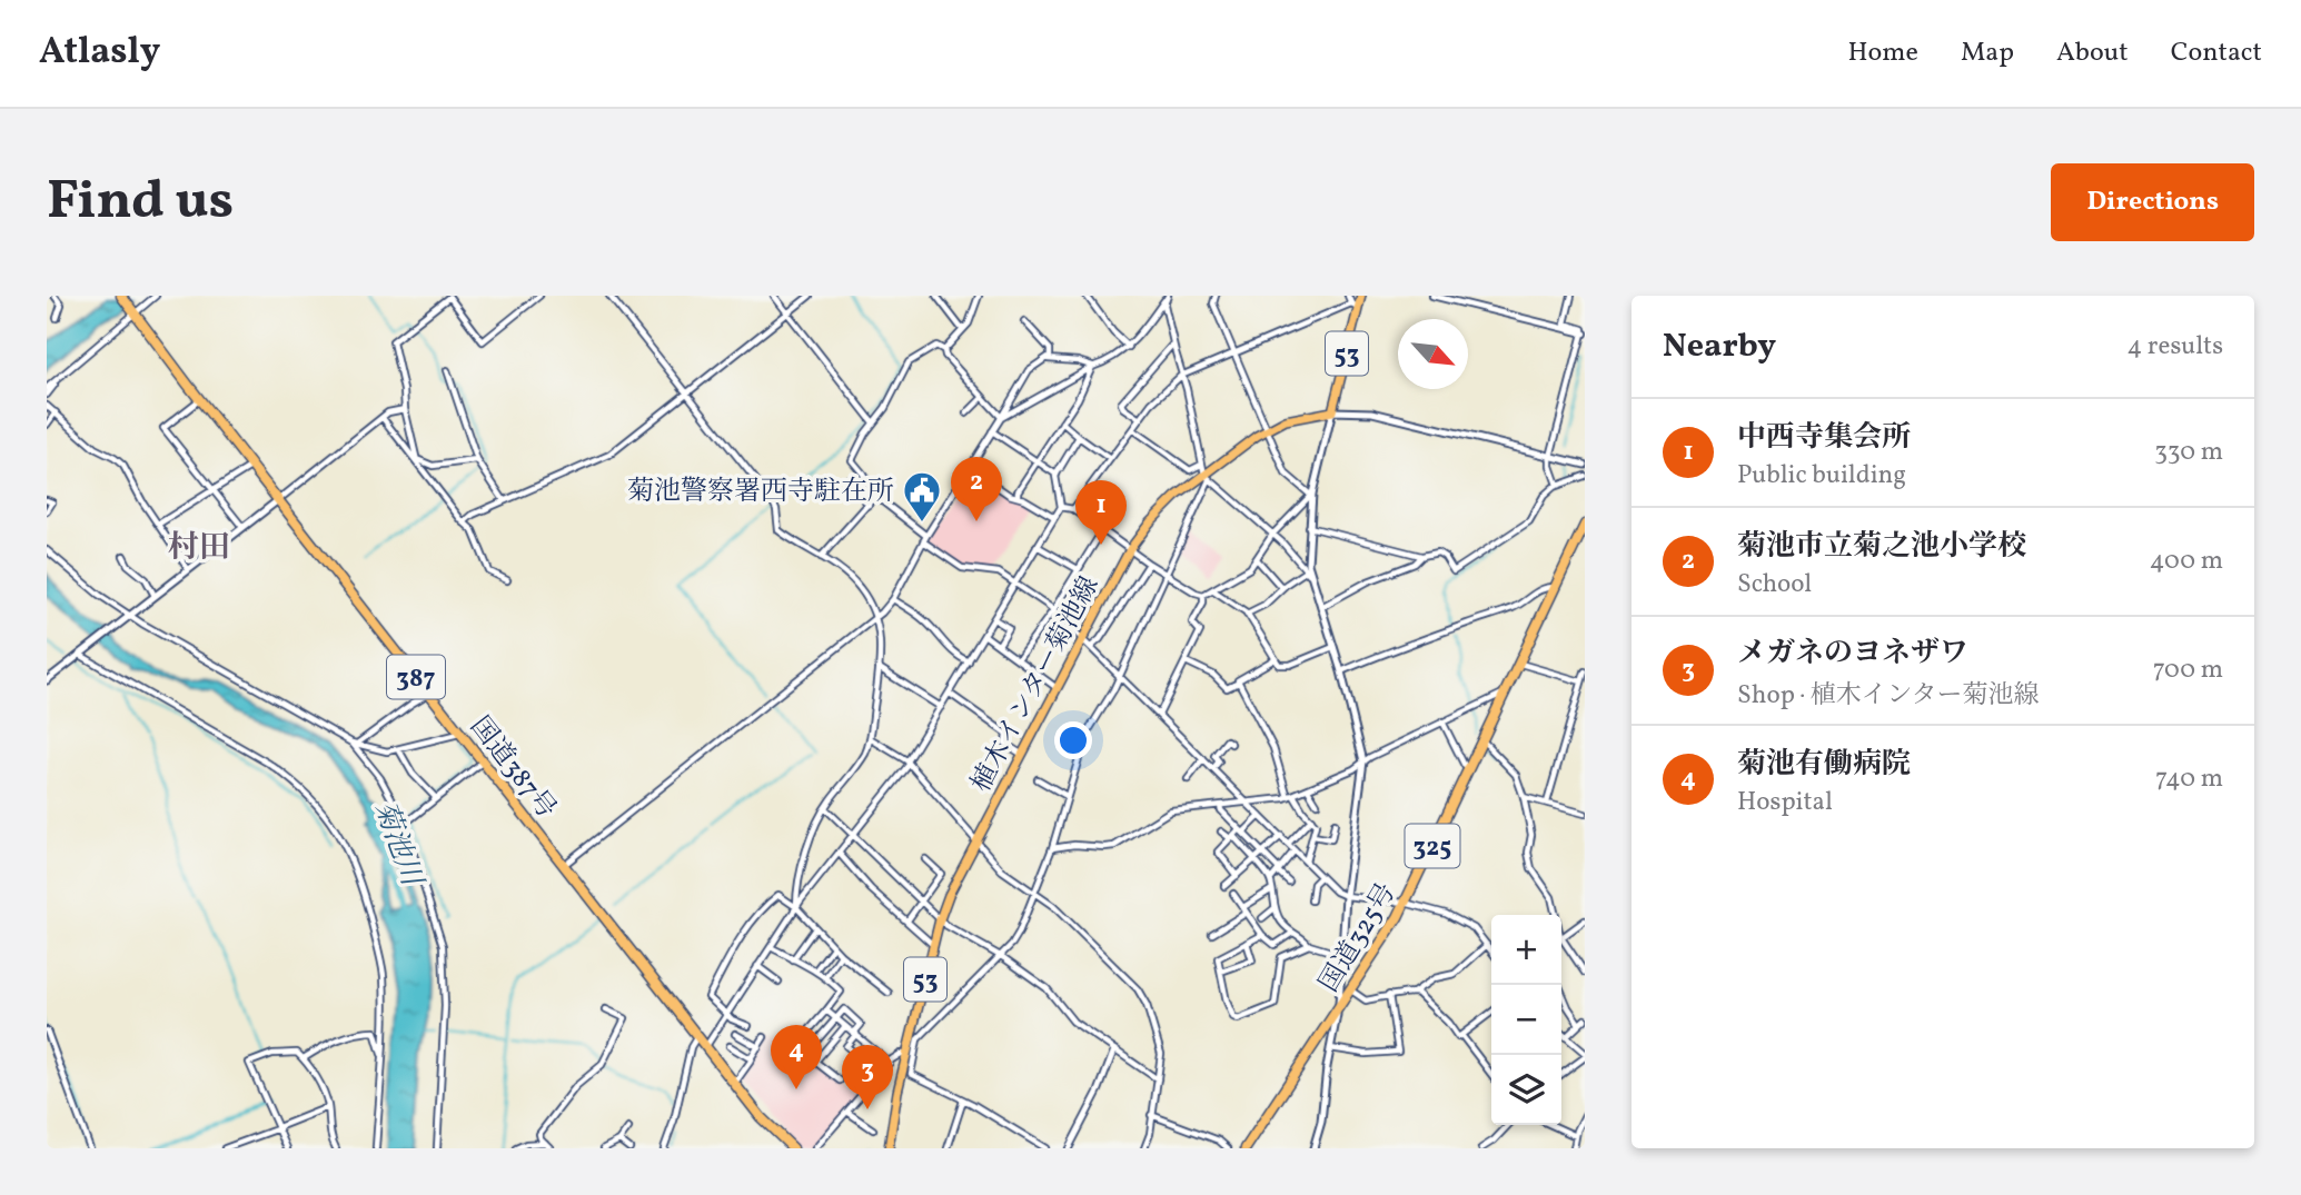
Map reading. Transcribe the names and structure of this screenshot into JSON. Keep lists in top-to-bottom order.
{
  "streets": {
    "highway": [
      "387",
      "国道387号",
      "325",
      "国道325号"
    ],
    "main road": ["53", "植木インター菊池線"]
  },
  "crossings": [
    ["53", "植木インター菊池線"]
  ],
  "districts": ["村田"],
  "water": ["菊池川"],
  "places": {
    "public building": ["菊池警察署西寺駐在所"]
  },
  "north": "bottom right",
  "page": {
    "header": "Atlasly",
    "nav": [
      "Home",
      "Map",
      "About",
      "Contact"
    ],
    "buttons": "Directions",
    "title": "Find us",
    "heading": ["Nearby", "4 results"],
    "list": [
      {
        "mark": "1",
        "name": "中西寺集会所",
        "note": "Public building",
        "value": "330 m"
      },
      {
        "mark": "2",
        "name": "菊池市立菊之池小学校",
        "note": "School",
        "value": "400 m"
      },
      {
        "mark": "3",
        "name": "メガネのヨネザワ",
        "note": "Shop · 植木インター菊池線",
        "value": "700 m"
      },
      {
        "mark": "4",
        "name": "菊池有働病院",
        "note": "Hospital",
        "value": "740 m"
      }
    ],
    "pins": [
      "2",
      "1",
      "4",
      "3"
    ],
    "map_buttons": ["+", "−"]
  }
}
